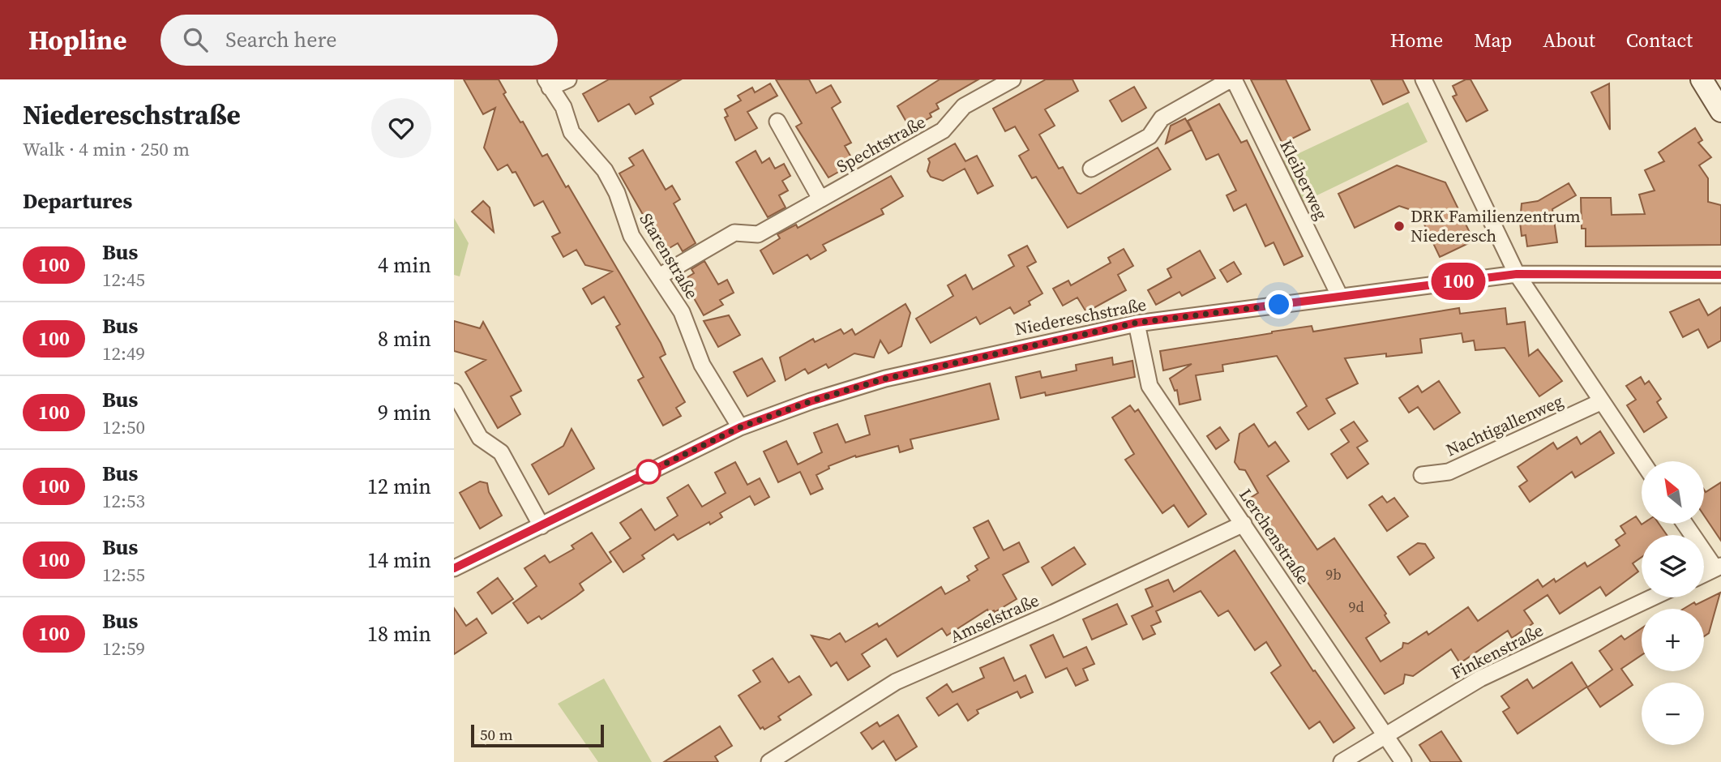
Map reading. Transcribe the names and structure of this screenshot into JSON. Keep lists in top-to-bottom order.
{
  "streets": {
    "street": [
      "Spechtstraße",
      "Kleiberweg",
      "Starenstraße",
      "Niedereschstraße",
      "Nachtigallenweg",
      "Lerchenstraße",
      "Amselstraße",
      "Finkenstraße"
    ]
  },
  "crossings": [
    ["Spechtstraße", "Starenstraße"],
    ["Kleiberweg", "Niedereschstraße"],
    ["Starenstraße", "Niedereschstraße"],
    ["Niedereschstraße", "Lerchenstraße"],
    ["Lerchenstraße", "Amselstraße"],
    ["Lerchenstraße", "Finkenstraße"]
  ],
  "places": ["DRK Familienzentrum Niederesch"],
  "lines": ["bus line 100"],
  "house_numbers": ["9b", "9d"],
  "scale_bar": "50 m",
  "north": "top left",
  "page": {
    "header": "Hopline",
    "search": "Search here",
    "nav": [
      "Home",
      "Map",
      "About",
      "Contact"
    ],
    "heading": [
      ["Niedereschstraße", "Walk · 4 min · 250 m"],
      "Departures"
    ],
    "on_map": "100",
    "list": [
      {
        "mark": "100",
        "name": "Bus",
        "note": "12:45",
        "value": "4 min"
      },
      {
        "mark": "100",
        "name": "Bus",
        "note": "12:49",
        "value": "8 min"
      },
      {
        "mark": "100",
        "name": "Bus",
        "note": "12:50",
        "value": "9 min"
      },
      {
        "mark": "100",
        "name": "Bus",
        "note": "12:53",
        "value": "12 min"
      },
      {
        "mark": "100",
        "name": "Bus",
        "note": "12:55",
        "value": "14 min"
      },
      {
        "mark": "100",
        "name": "Bus",
        "note": "12:59",
        "value": "18 min"
      }
    ],
    "map_buttons": ["+", "−"],
    "scale": "50 m"
  }
}
